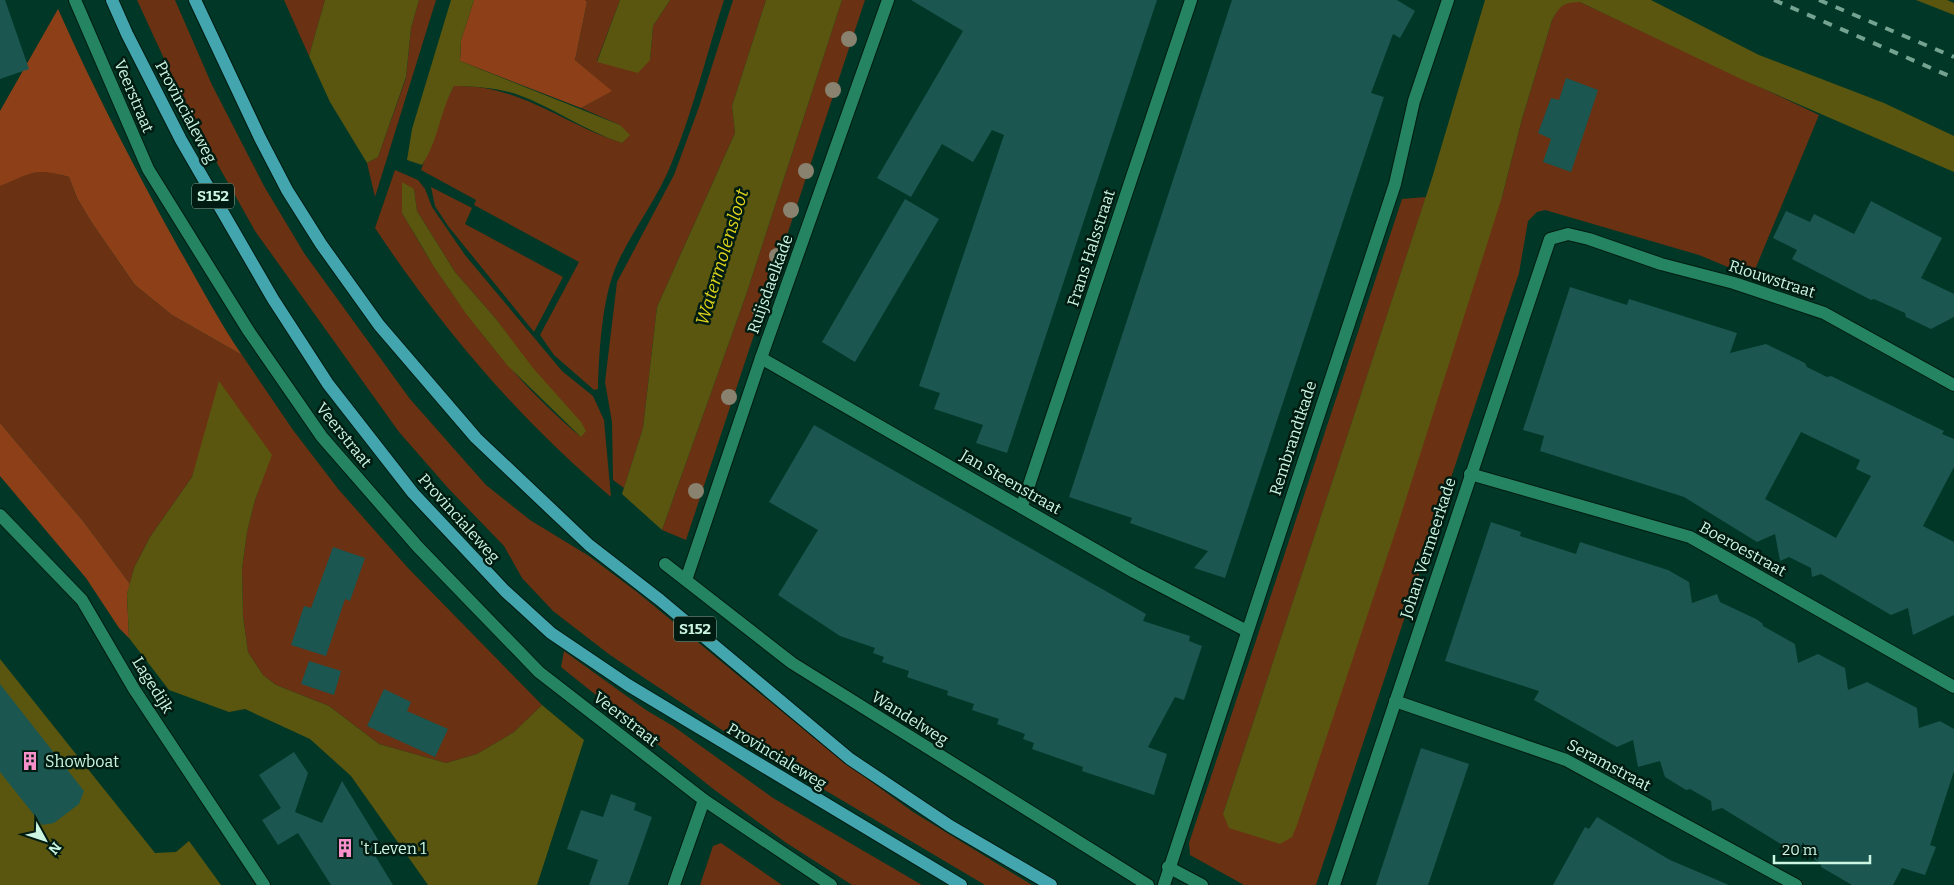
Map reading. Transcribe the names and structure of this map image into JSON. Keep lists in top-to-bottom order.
{
  "streets": {
    "main road": ["Provincialeweg", "S152"],
    "street": [
      "Veerstraat",
      "Frans Halsstraat",
      "Riouwstraat",
      "Ruijsdaelkade",
      "Rembrandtkade",
      "Jan Steenstraat",
      "Johan Vermeerkade",
      "Boeroestraat",
      "Lagedijk",
      "Wandelweg",
      "Seramstraat"
    ]
  },
  "crossings": [
    ["Frans Halsstraat", "Jan Steenstraat"],
    ["Riouwstraat", "Johan Vermeerkade"],
    ["Ruijsdaelkade", "Jan Steenstraat"],
    ["Ruijsdaelkade", "Wandelweg"],
    ["Rembrandtkade", "Jan Steenstraat"],
    ["Johan Vermeerkade", "Boeroestraat"],
    ["Johan Vermeerkade", "Seramstraat"]
  ],
  "water": ["Watermolensloot"],
  "places": {
    "building": ["Showboat", "'t Leven 1"]
  },
  "scale_bar": "20 m",
  "north": "bottom right"
}
